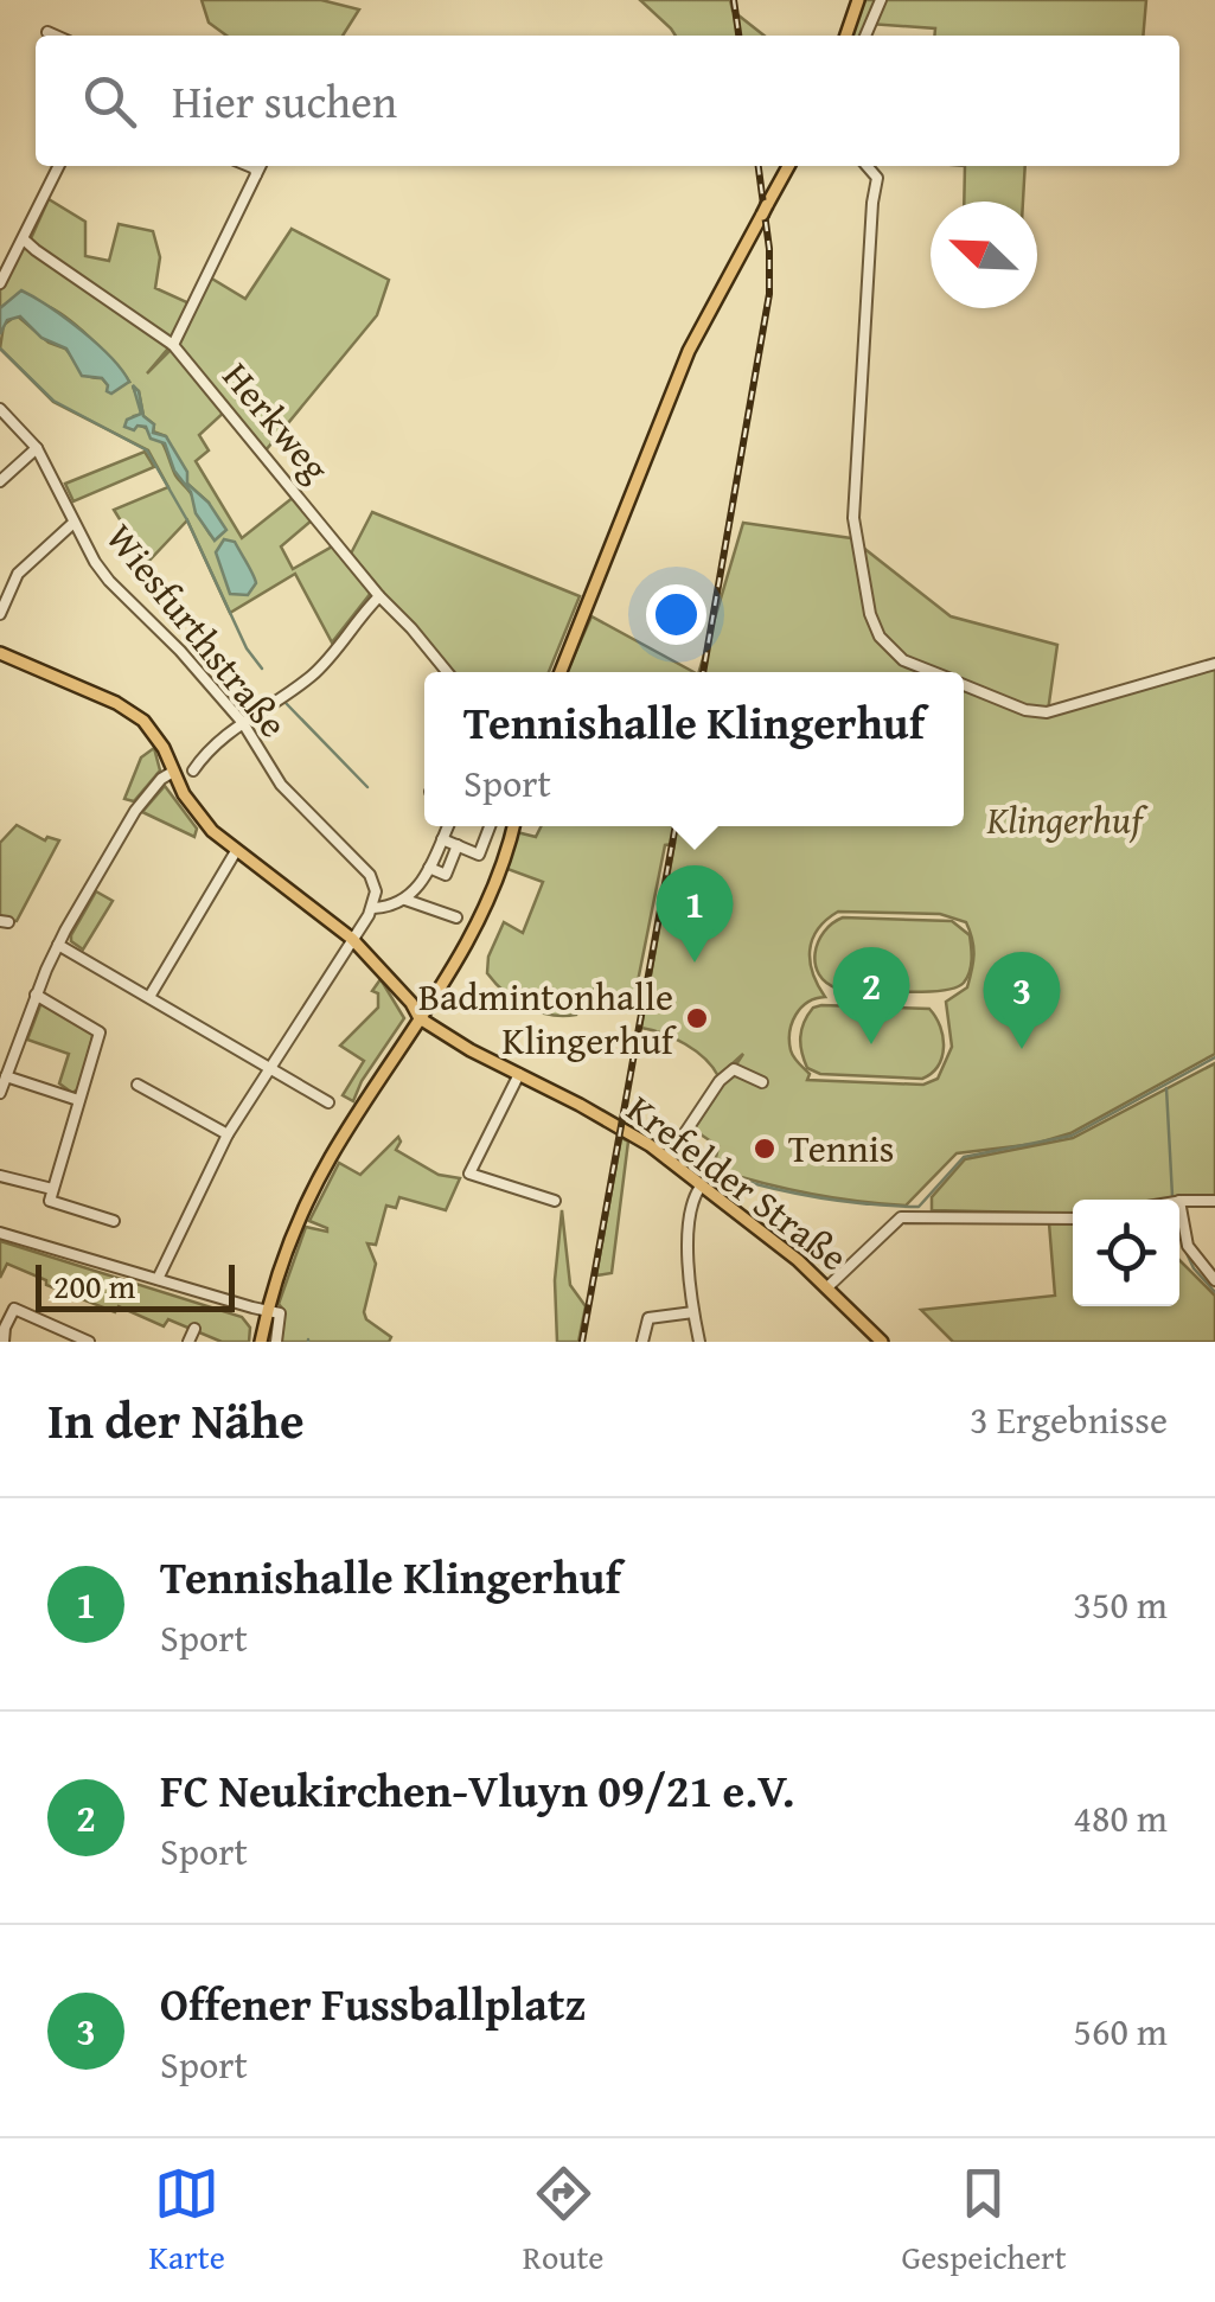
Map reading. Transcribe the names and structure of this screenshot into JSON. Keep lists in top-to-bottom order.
{
  "streets": {
    "main road": ["Krefelder Straße"],
    "street": ["Herkweg", "Wiesfurthstraße"]
  },
  "parks": ["Klingerhuf"],
  "places": ["Badmintonhalle Klingerhuf", "Tennis"],
  "scale_bar": "200 m",
  "north": "top left",
  "page": {
    "search": "Hier suchen",
    "popup": ["Tennishalle Klingerhuf", "Sport"],
    "pins": ["1", "2", "3"],
    "scale": "200 m",
    "heading": ["In der Nähe", "3 Ergebnisse"],
    "list": [
      {
        "mark": "1",
        "name": "Tennishalle Klingerhuf",
        "note": "Sport",
        "value": "350 m"
      },
      {
        "mark": "2",
        "name": "FC Neukirchen-Vluyn 09/21 e.V.",
        "note": "Sport",
        "value": "480 m"
      },
      {
        "mark": "3",
        "name": "Offener Fussballplatz",
        "note": "Sport",
        "value": "560 m"
      }
    ],
    "nav": ["Karte", "Route", "Gespeichert"]
  }
}
